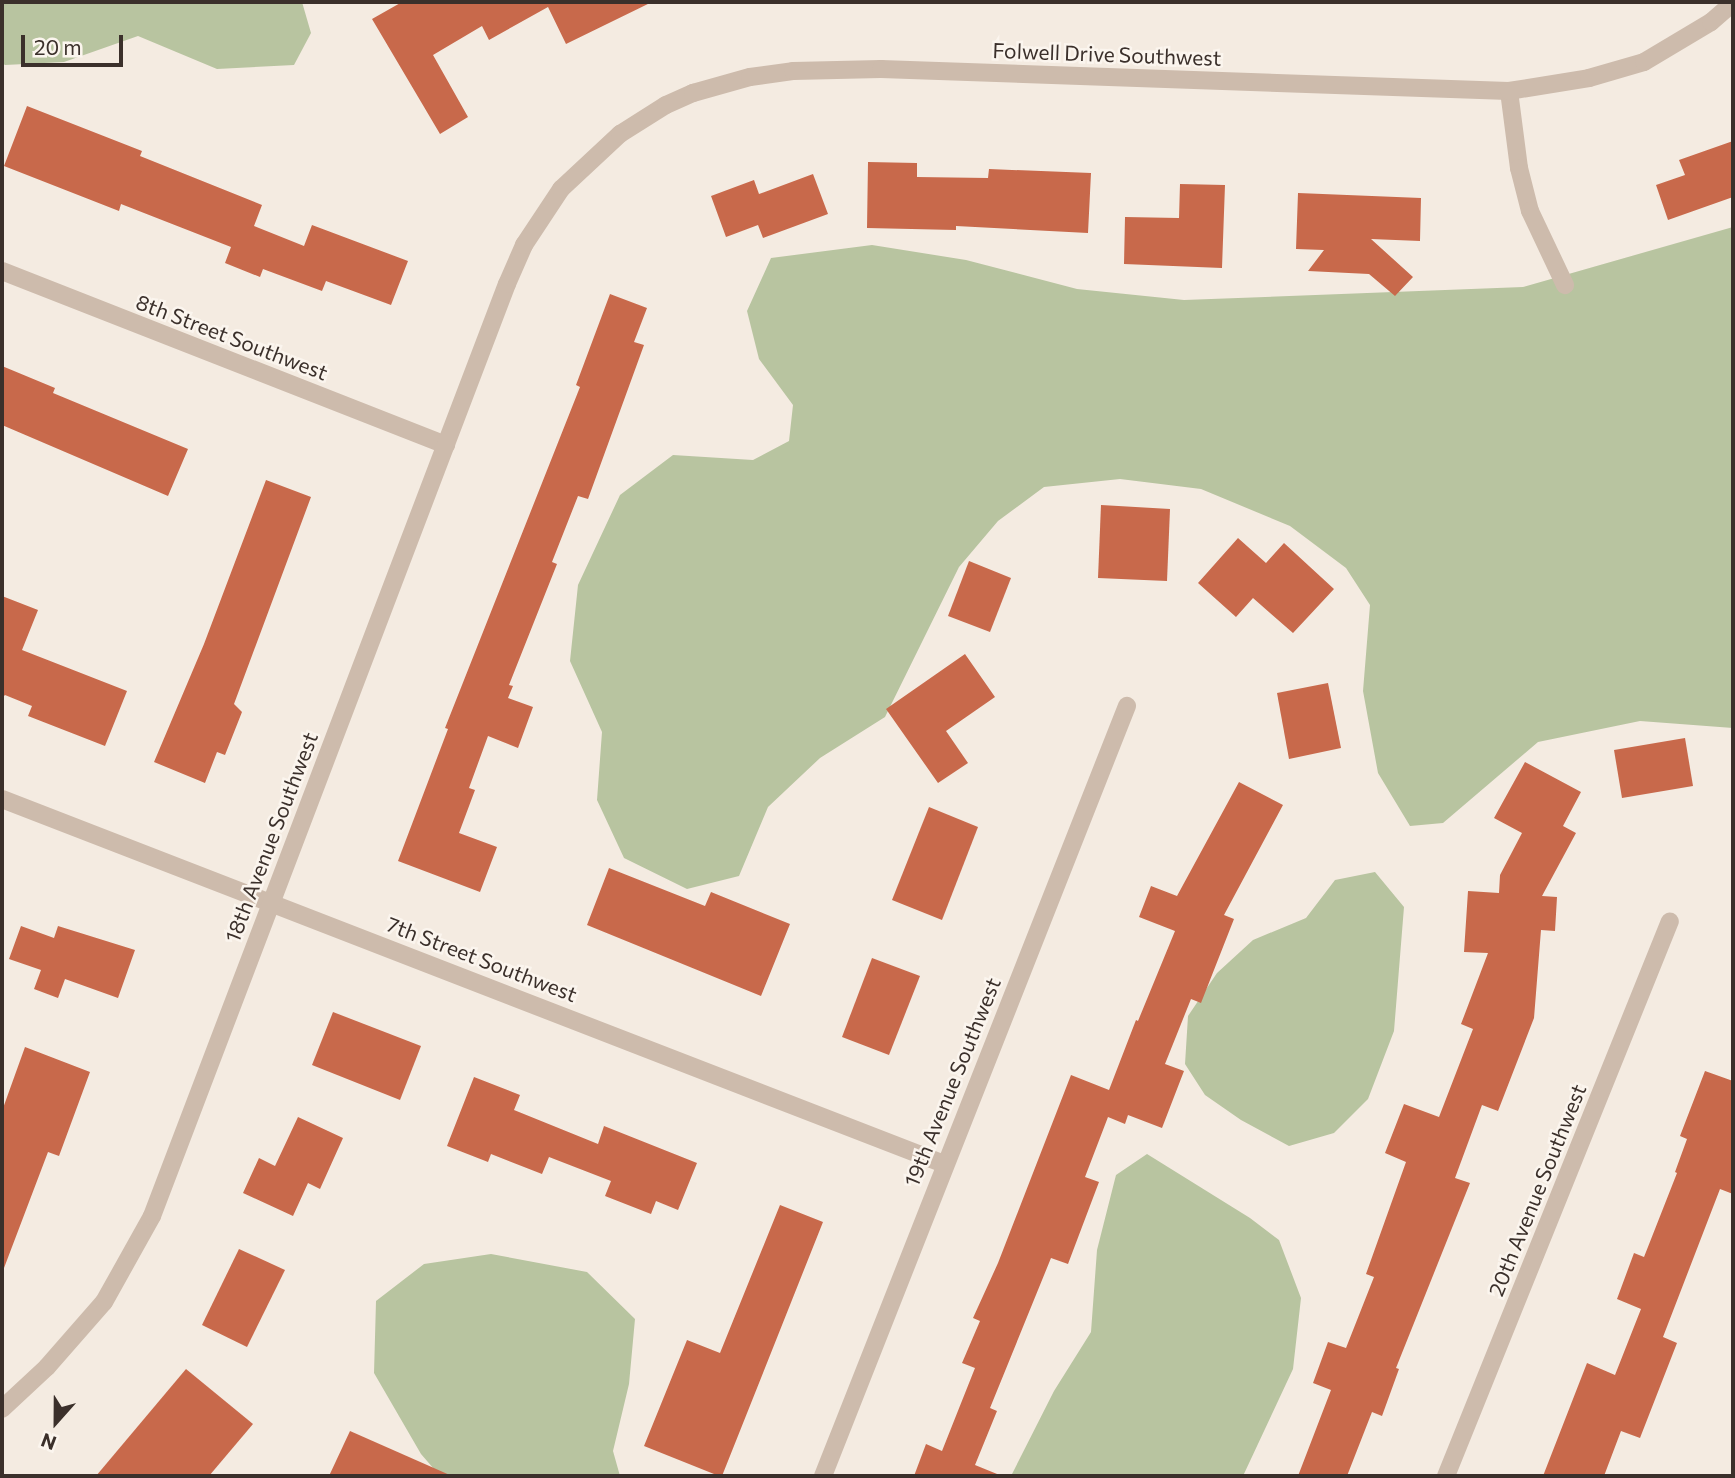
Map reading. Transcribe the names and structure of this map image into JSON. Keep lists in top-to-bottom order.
{
  "streets": {
    "street": [
      "Folwell Drive Southwest",
      "8th Street Southwest",
      "18th Avenue Southwest",
      "7th Street Southwest",
      "19th Avenue Southwest",
      "20th Avenue Southwest"
    ]
  },
  "crossings": [
    ["Folwell Drive Southwest", "18th Avenue Southwest"],
    ["8th Street Southwest", "18th Avenue Southwest"],
    ["18th Avenue Southwest", "7th Street Southwest"],
    ["7th Street Southwest", "19th Avenue Southwest"]
  ],
  "scale_bar": "20 m",
  "north": "bottom"
}
